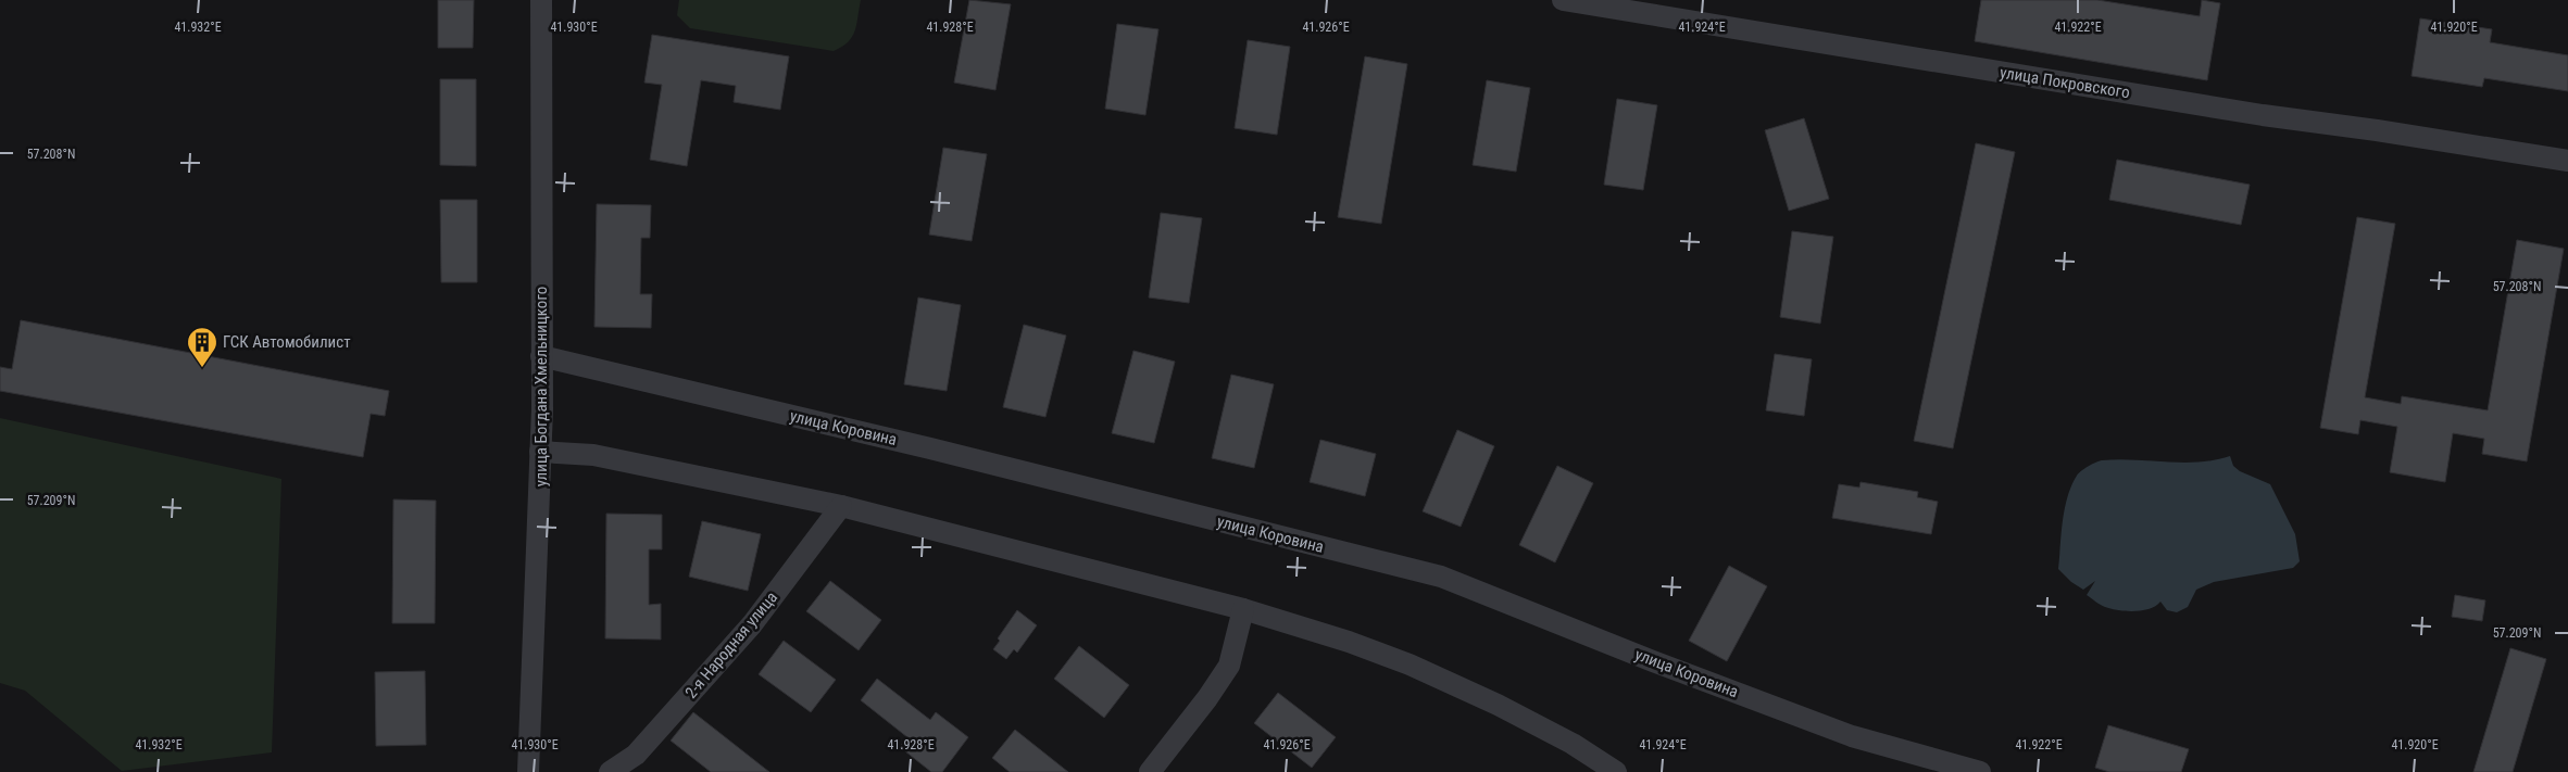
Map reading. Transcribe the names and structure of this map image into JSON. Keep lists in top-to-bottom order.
{
  "streets": {
    "street": [
      "улица Покровского",
      "улица Богдана Хмельницкого",
      "улица Коровина",
      "2-я Народная улица"
    ]
  },
  "crossings": [
    ["улица Богдана Хмельницкого", "улица Коровина"]
  ],
  "places": {
    "building": ["ГСК Автомобилист"]
  },
  "coordinates": [
    "41.932°E",
    "41.930°E",
    "41.928°E",
    "41.926°E",
    "41.924°E",
    "41.922°E",
    "41.920°E",
    "57.208°N",
    "57.209°N"
  ]
}
